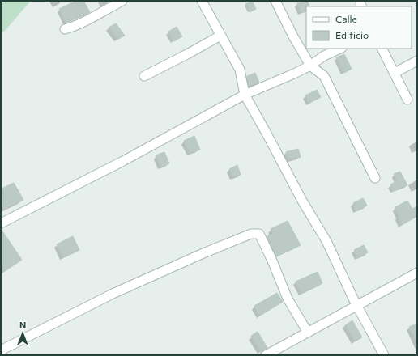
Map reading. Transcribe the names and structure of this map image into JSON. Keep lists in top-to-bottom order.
{
  "legend": ["Calle", "Edificio"],
  "north": "top"
}
